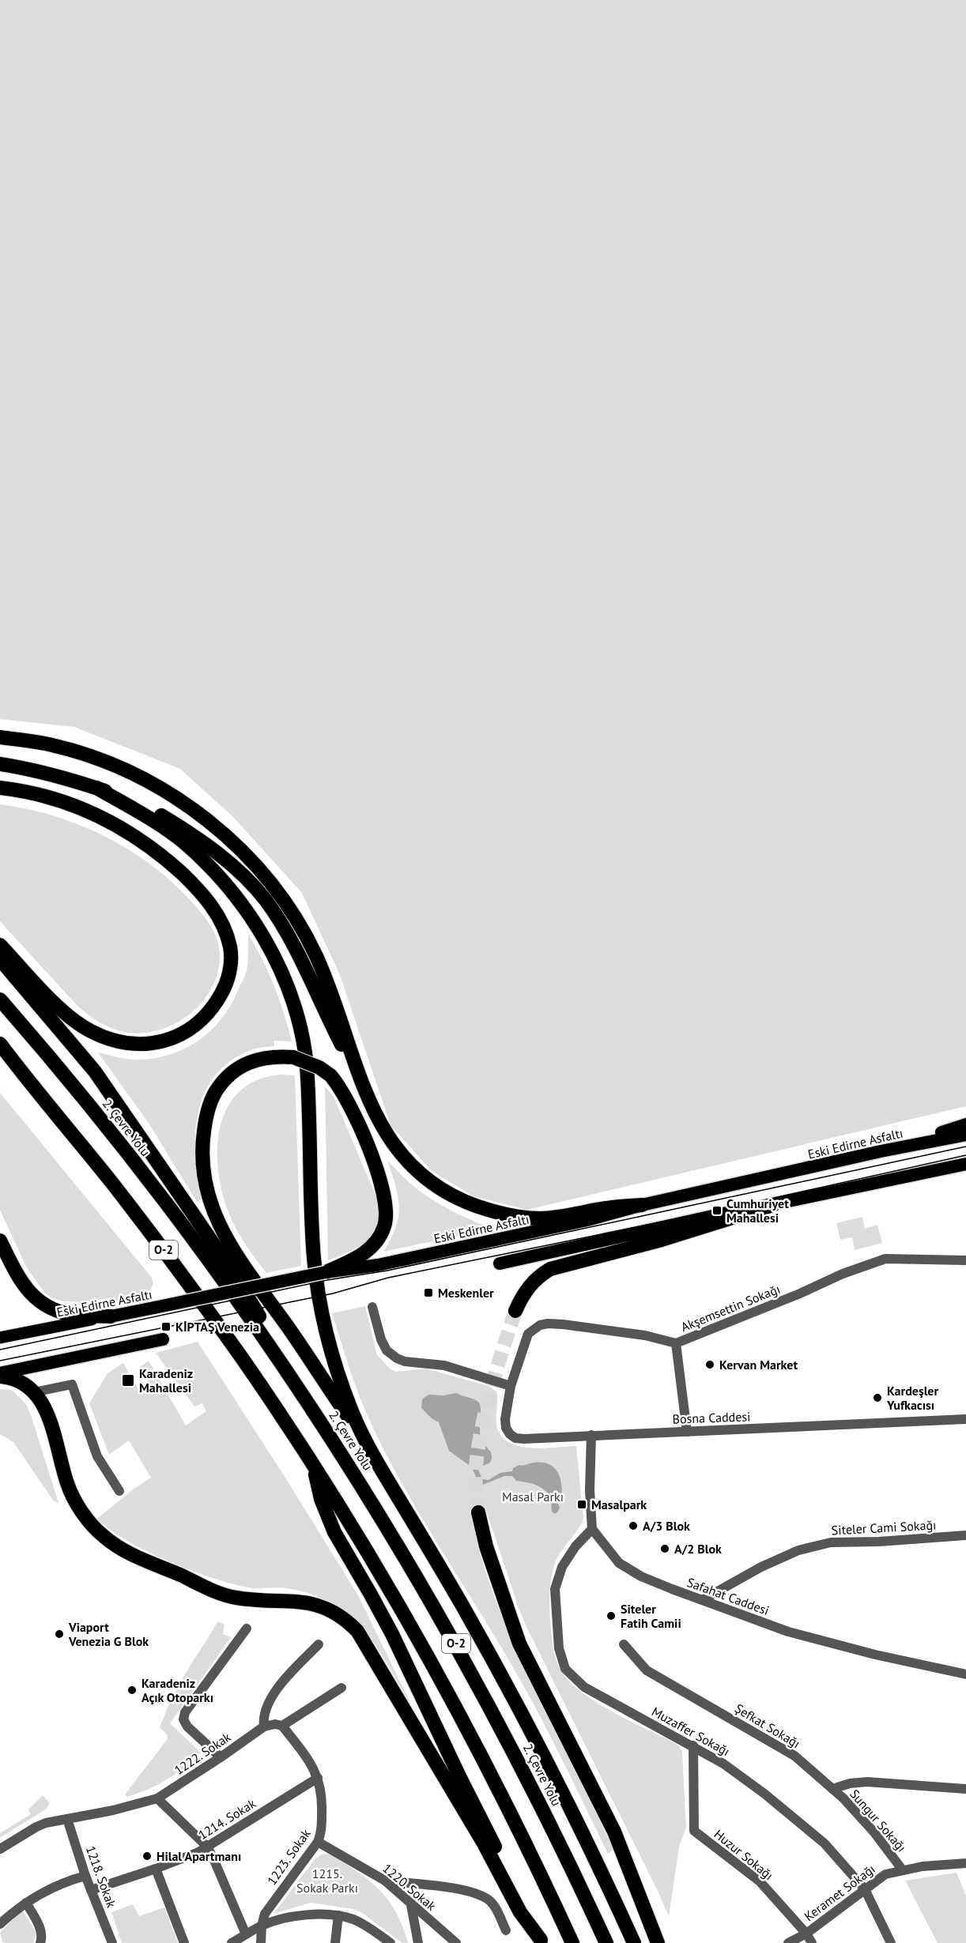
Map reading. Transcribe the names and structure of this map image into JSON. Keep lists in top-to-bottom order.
{
  "streets": {
    "highway": ["2. Çevre Yolu", "Eski Edirne Asfaltı", "O-2"],
    "street": [
      "Akşemsettin Sokağı",
      "Bosna Caddesi",
      "Siteler Cami Sokağı",
      "Safahat Caddesi",
      "Şefkat Sokağı",
      "Muzaffer Sokağı",
      "1222. Sokak",
      "1214. Sokak",
      "Sungur Sokağı",
      "Huzur Sokağı",
      "1223. Sokak",
      "1218. Sokak",
      "1220. Sokak",
      "Keramet Sokağı"
    ]
  },
  "crossings": [
    ["Akşemsettin Sokağı", "Bosna Caddesi"],
    ["Siteler Cami Sokağı", "Safahat Caddesi"],
    ["Safahat Caddesi", "Muzaffer Sokağı"],
    ["Şefkat Sokağı", "Sungur Sokağı"],
    ["Muzaffer Sokağı", "Huzur Sokağı"],
    ["Muzaffer Sokağı", "Keramet Sokağı"],
    ["1222. Sokak", "1218. Sokak"],
    ["1214. Sokak", "1223. Sokak"],
    ["1214. Sokak", "1218. Sokak"],
    ["Sungur Sokağı", "Keramet Sokağı"],
    ["Huzur Sokağı", "Keramet Sokağı"],
    ["1223. Sokak", "1220. Sokak"]
  ],
  "parks": ["Masal Parkı", "1215. Sokak Parkı"],
  "places": {
    "transit": [
      "Cumhuriyet Mahallesi",
      "Meskenler",
      "KİPTAŞ Venezia",
      "Karadeniz Mahallesi",
      "Masalpark"
    ],
    "other": [
      "Kervan Market",
      "Kardeşler Yufkacısı",
      "A/3 Blok",
      "A/2 Blok",
      "Siteler Fatih Camii",
      "Viaport Venezia G Blok",
      "Karadeniz Açık Otoparkı",
      "Hilal Apartmanı"
    ]
  }
}
